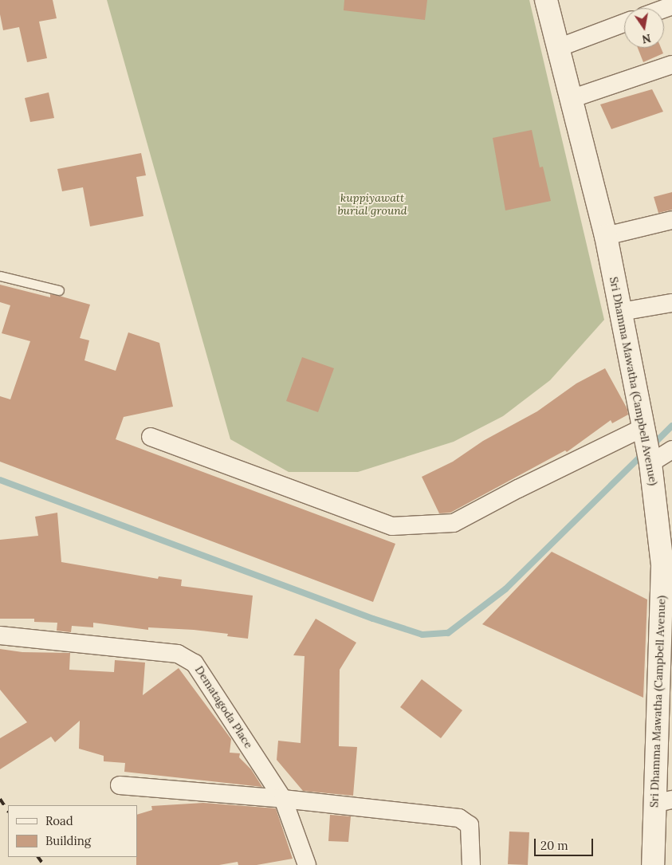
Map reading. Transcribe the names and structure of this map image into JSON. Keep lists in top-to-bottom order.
{
  "streets": {
    "main road": ["Sri Dhamma Mawatha (Campbell Avenue)"],
    "street": ["Dematagoda Place"]
  },
  "parks": ["kuppiyawatt burial ground"],
  "legend": ["Road", "Building"],
  "scale_bar": "20 m",
  "north": "bottom"
}
